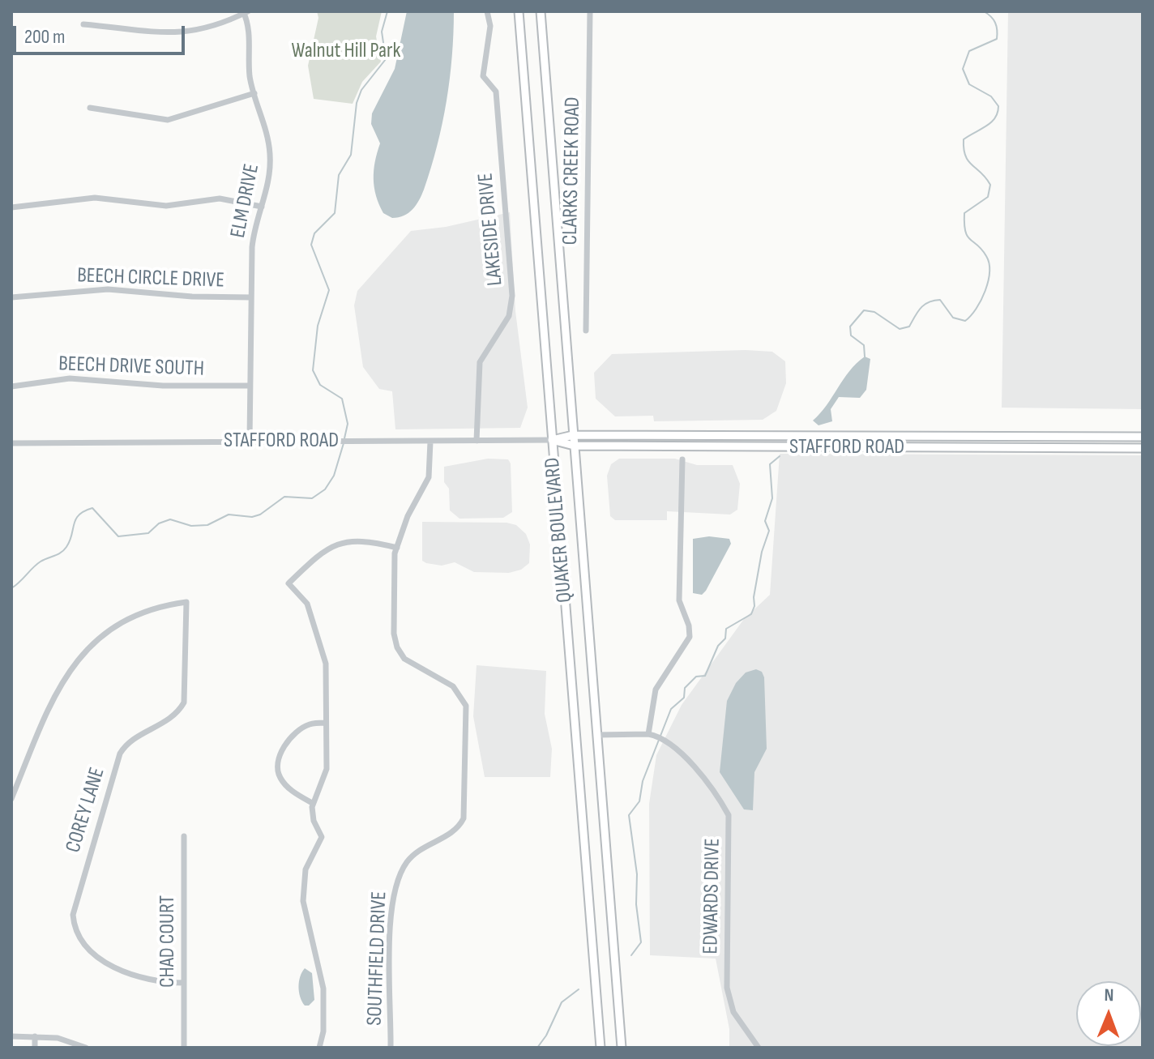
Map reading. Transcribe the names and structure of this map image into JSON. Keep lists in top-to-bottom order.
{
  "streets": {
    "main road": ["STAFFORD ROAD", "QUAKER BOULEVARD"],
    "street": [
      "CLARKS CREEK ROAD",
      "ELM DRIVE",
      "LAKESIDE DRIVE",
      "BEECH CIRCLE DRIVE",
      "BEECH DRIVE SOUTH",
      "COREY LANE",
      "EDWARDS DRIVE",
      "CHAD COURT",
      "SOUTHFIELD DRIVE"
    ]
  },
  "crossings": [
    ["ELM DRIVE", "BEECH CIRCLE DRIVE"],
    ["ELM DRIVE", "BEECH DRIVE SOUTH"],
    ["ELM DRIVE", "STAFFORD ROAD"],
    ["LAKESIDE DRIVE", "STAFFORD ROAD"],
    ["STAFFORD ROAD", "QUAKER BOULEVARD"],
    ["STAFFORD ROAD", "SOUTHFIELD DRIVE"],
    ["QUAKER BOULEVARD", "EDWARDS DRIVE"],
    ["COREY LANE", "CHAD COURT"]
  ],
  "parks": ["Walnut Hill Park"],
  "scale_bar": "200 m",
  "north": "top"
}
